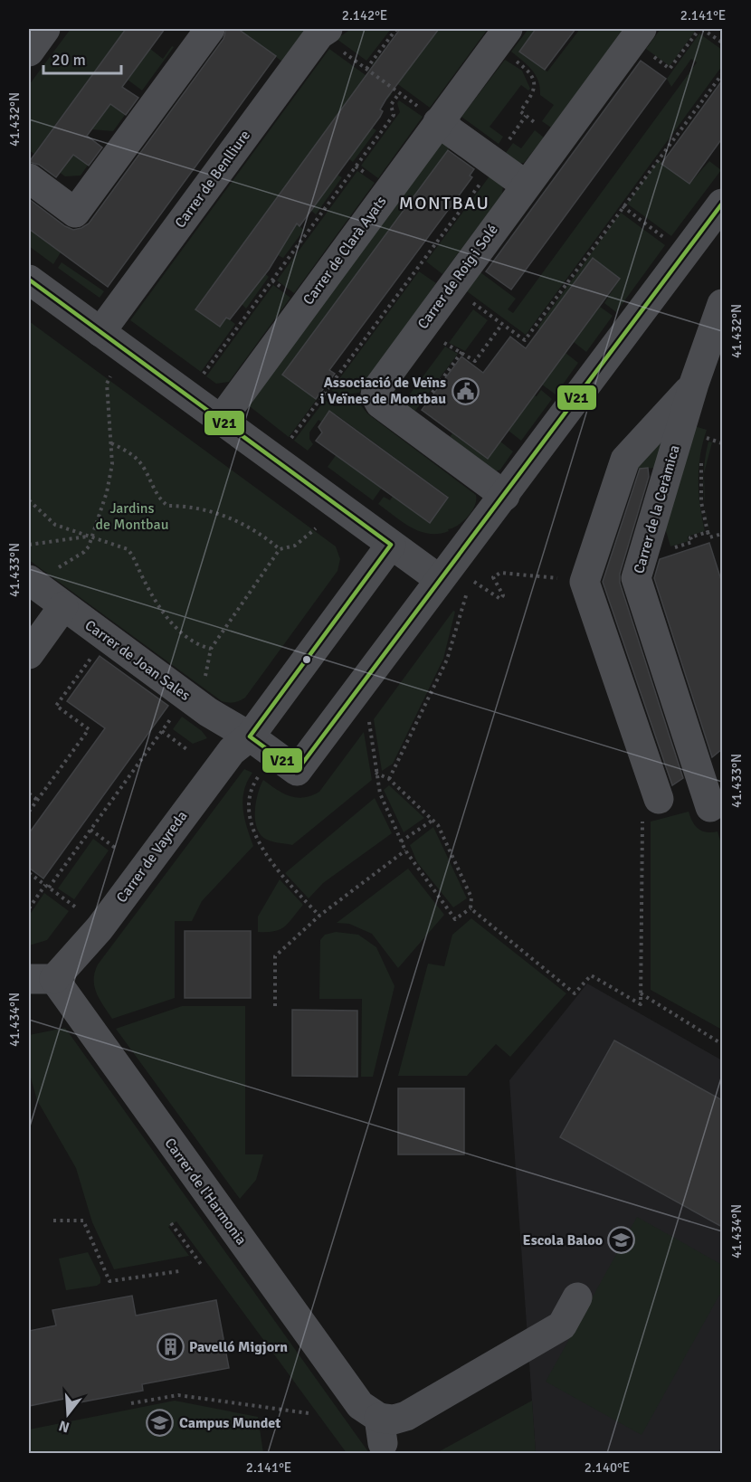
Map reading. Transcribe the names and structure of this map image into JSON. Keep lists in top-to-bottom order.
{
  "streets": {
    "street": [
      "Carrer de Benlliure",
      "Carrer de Clarà Ayats",
      "Carrer de Roig i Solé",
      "Carrer de la Ceràmica",
      "Carrer de Joan Sales",
      "Carrer de Vayreda",
      "Carrer de l'Harmonia"
    ]
  },
  "crossings": [
    ["Carrer de Joan Sales", "Carrer de Vayreda"],
    ["Carrer de Vayreda", "Carrer de l'Harmonia"]
  ],
  "districts": ["MONTBAU"],
  "parks": ["Jardins de Montbau"],
  "places": {
    "public building": ["Associació de Veïns i Veïnes de Montbau"],
    "school or university": ["Escola Baloo", "Campus Mundet"],
    "building": ["Pavelló Migjorn"]
  },
  "lines": ["transit line V21"],
  "scale_bar": "20 m",
  "north": "bottom",
  "coordinates": [
    "2.142°E",
    "2.141°E",
    "41.432°N",
    "41.433°N",
    "41.434°N",
    "2.140°E"
  ]
}
